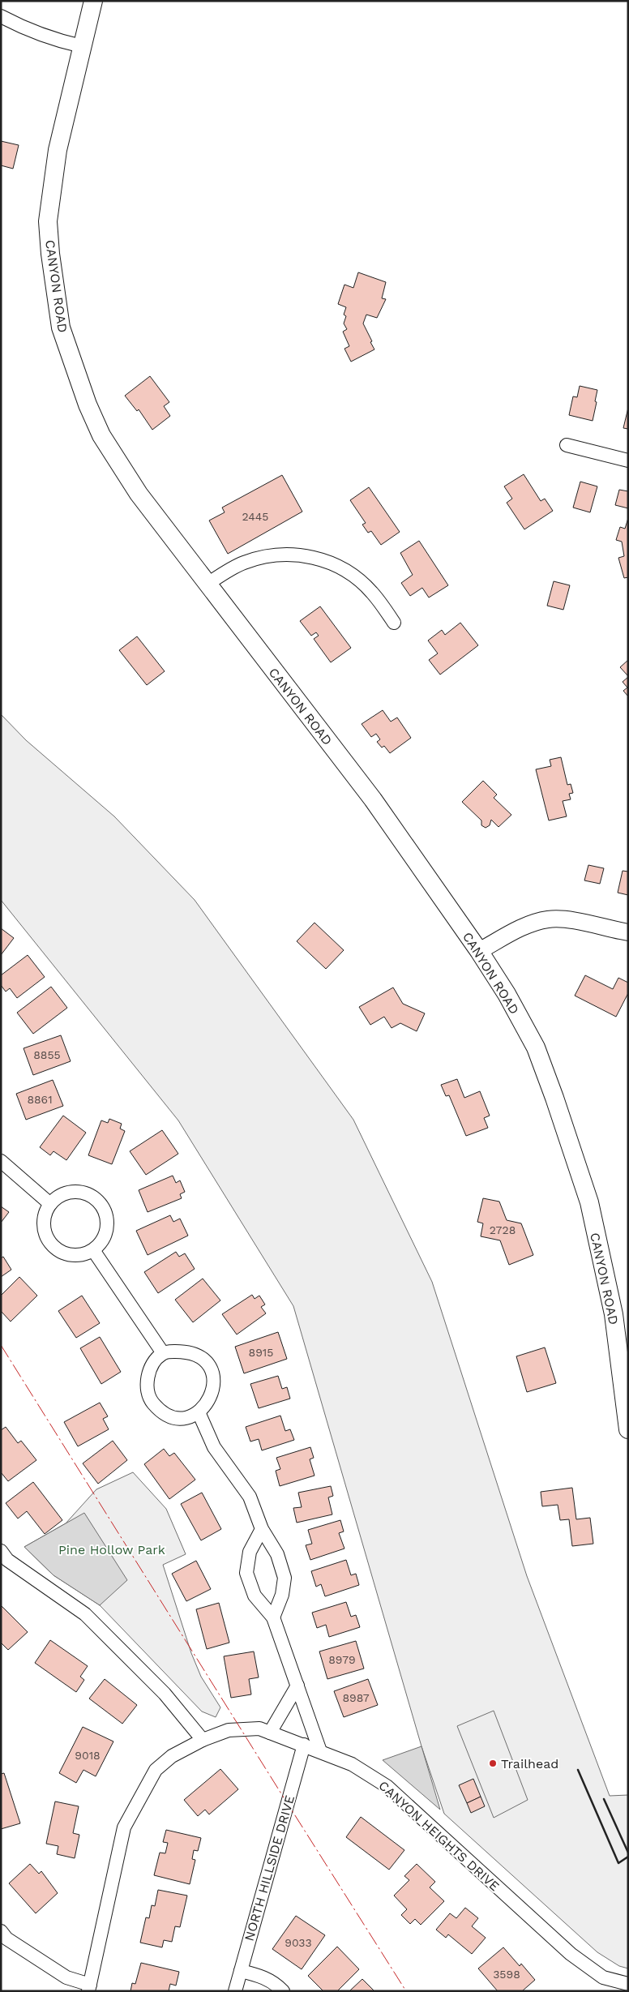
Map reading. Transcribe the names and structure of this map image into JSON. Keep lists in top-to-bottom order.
{
  "streets": {
    "main road": ["CANYON ROAD"],
    "street": ["CANYON HEIGHTS DRIVE", "NORTH HILLSIDE DRIVE"]
  },
  "crossings": [
    ["CANYON HEIGHTS DRIVE", "NORTH HILLSIDE DRIVE"]
  ],
  "parks": ["Pine Hollow Park"],
  "places": ["Trailhead"],
  "house_numbers": [
    "2445",
    "8855",
    "8861",
    "2728",
    "8915",
    "8979",
    "8987",
    "9018",
    "9033",
    "3598"
  ]
}
